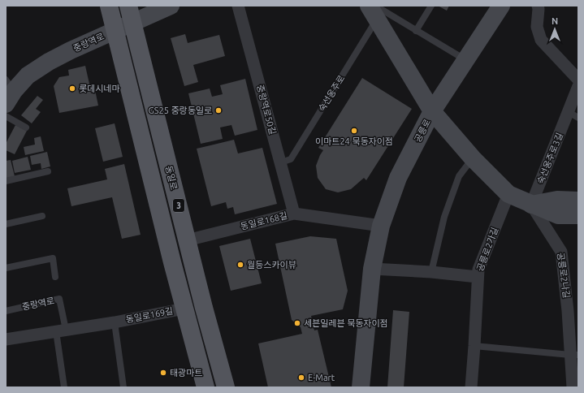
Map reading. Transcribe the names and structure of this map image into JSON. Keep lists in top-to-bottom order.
{
  "streets": {
    "main road": ["동일로", "3"],
    "street": [
      "중랑역로",
      "중랑역로50길",
      "공릉로",
      "숙선옹주로3길",
      "동일로168길",
      "공릉로2가길",
      "공릉로2나길",
      "동일로169길"
    ],
    "lane": ["숙선옹주로"]
  },
  "crossings": [
    ["중랑역로", "동일로"],
    ["중랑역로", "3"],
    ["중랑역로", "동일로169길"],
    ["숙선옹주로", "중랑역로50길"],
    ["중랑역로50길", "동일로168길"],
    ["공릉로", "동일로168길"],
    ["숙선옹주로3길", "공릉로2나길"],
    ["동일로", "동일로168길"],
    ["3", "동일로169길"]
  ],
  "places": [
    "롯데시네마",
    "GS25 중랑동일로",
    "이마트24 묵동자이점",
    "월등스카이뷰",
    "세븐일레븐 묵동자이점",
    "태광마트",
    "E-Mart"
  ],
  "north": "top"
}
